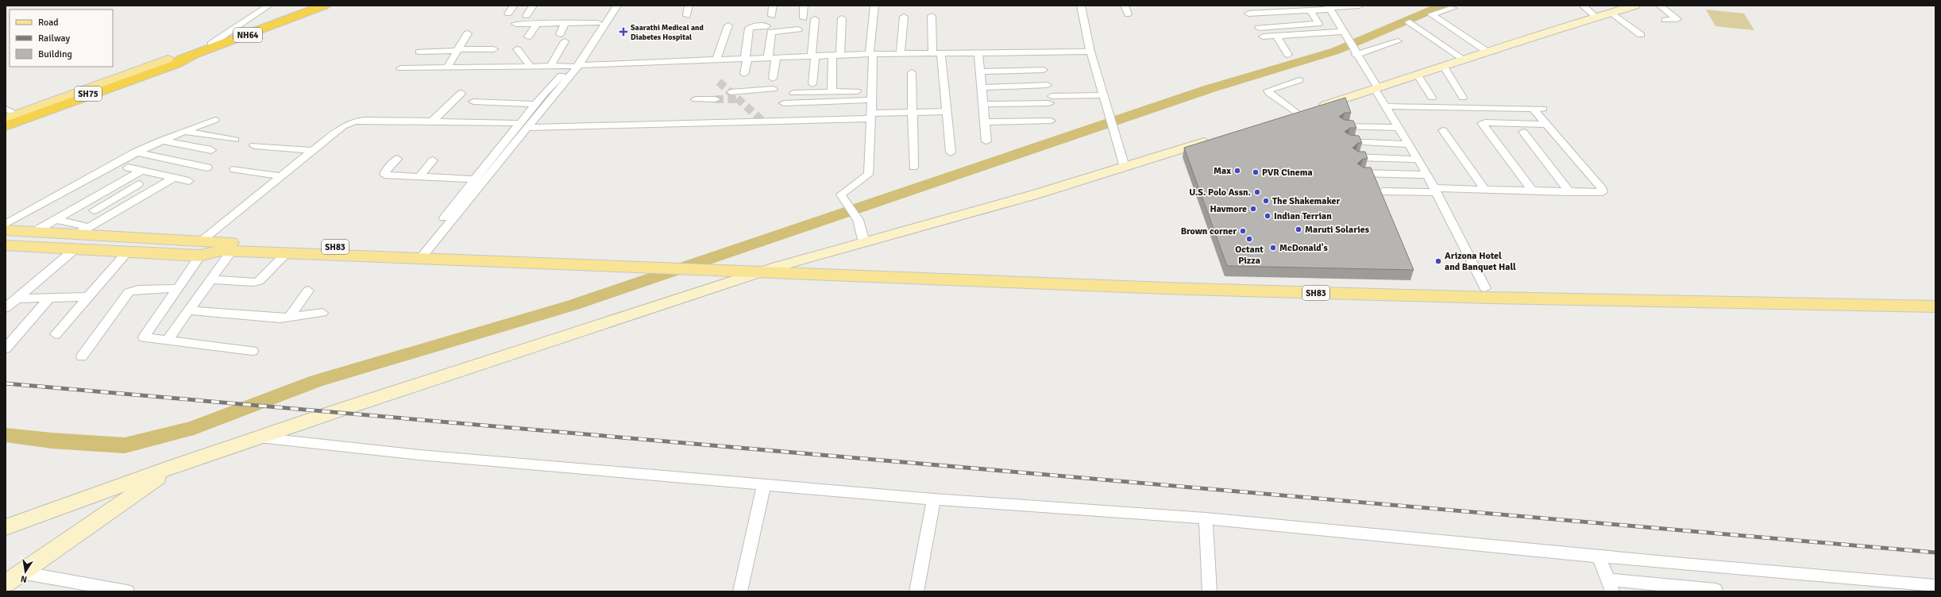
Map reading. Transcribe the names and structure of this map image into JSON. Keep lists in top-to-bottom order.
{
  "streets": {
    "highway": ["NH64"],
    "main road": ["SH75", "SH83"]
  },
  "crossings": [
    ["NH64", "SH75"]
  ],
  "places": {
    "health": ["Saarathi Medical and Diabetes Hospital"],
    "other": [
      "Max",
      "PVR Cinema",
      "U.S. Polo Assn.",
      "The Shakemaker",
      "Havmore",
      "Indian Terrian",
      "Maruti Solaries",
      "Brown corner",
      "Octant Pizza",
      "McDonald's",
      "Arizona Hotel and Banquet Hall"
    ]
  },
  "legend": ["Road", "Railway", "Building"],
  "north": "bottom"
}
